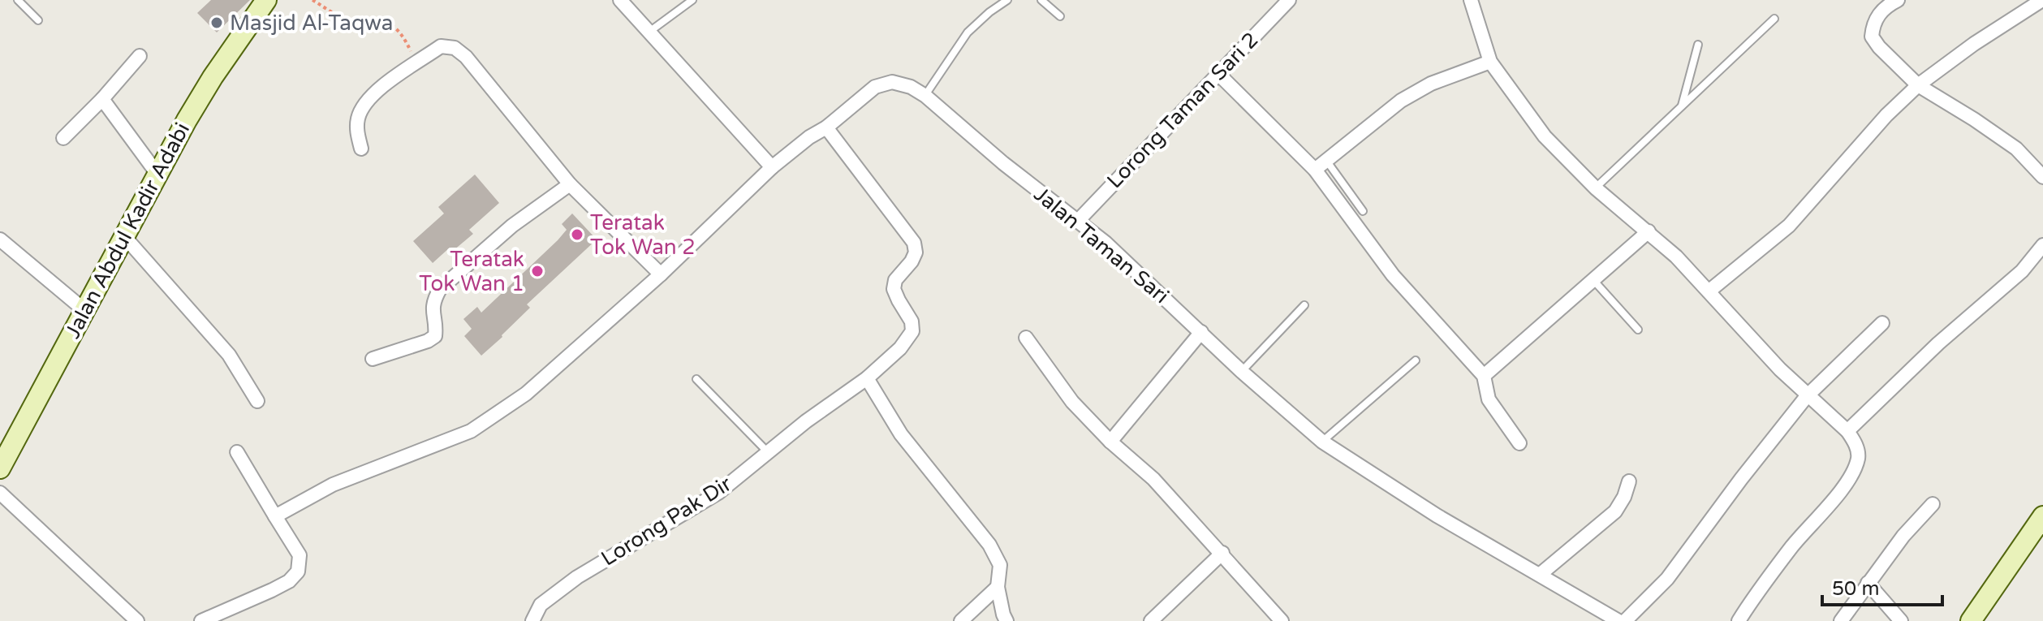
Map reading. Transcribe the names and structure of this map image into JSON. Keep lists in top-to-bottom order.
{
  "streets": {
    "main road": ["Jalan Abdul Kadir Adabi"],
    "street": ["Lorong Taman Sari 2", "Jalan Taman Sari", "Lorong Pak Dir"]
  },
  "crossings": [
    ["Lorong Taman Sari 2", "Jalan Taman Sari"],
    ["Jalan Taman Sari", "Lorong Pak Dir"]
  ],
  "places": ["Masjid Al-Taqwa", "Teratak Tok Wan 2", "Teratak Tok Wan 1"],
  "scale_bar": "50 m"
}
